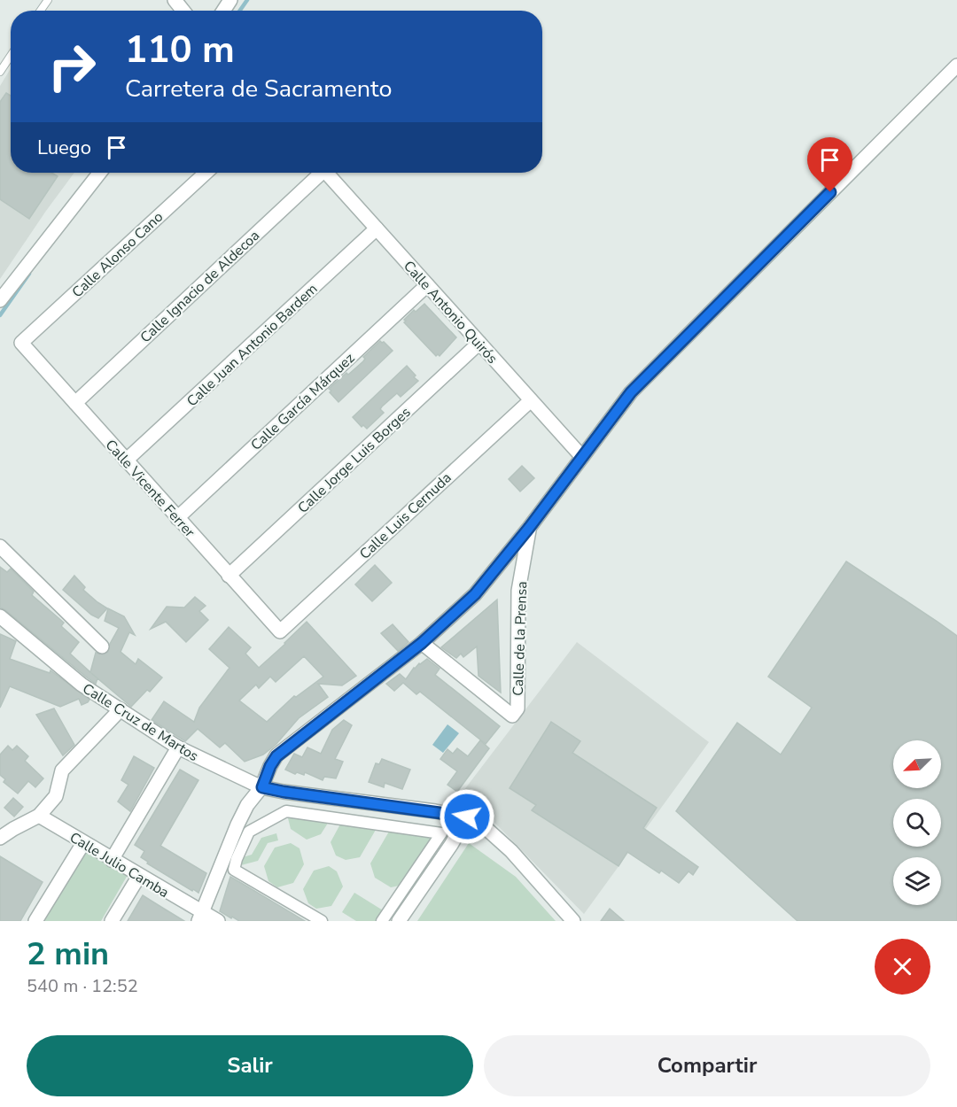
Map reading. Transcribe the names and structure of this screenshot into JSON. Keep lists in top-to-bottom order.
{
  "streets": {
    "street": [
      "Calle Alonso Cano",
      "Calle Ignacio de Aldecoa",
      "Calle Antonio Quirós",
      "Calle Juan Antonio Bardem",
      "Calle García Márquez",
      "Calle Jorge Luis Borges",
      "Calle Vicente Ferrer",
      "Calle Luis Cernuda",
      "Calle de la Prensa",
      "Calle Cruz de Martos",
      "Calle Julio Camba"
    ]
  },
  "crossings": [
    ["Calle Alonso Cano", "Calle Vicente Ferrer"],
    ["Calle Ignacio de Aldecoa", "Calle Vicente Ferrer"],
    ["Calle Antonio Quirós", "Calle Juan Antonio Bardem"],
    ["Calle Antonio Quirós", "Calle García Márquez"],
    ["Calle Antonio Quirós", "Calle Jorge Luis Borges"],
    ["Calle Antonio Quirós", "Calle Luis Cernuda"],
    ["Calle Juan Antonio Bardem", "Calle Vicente Ferrer"],
    ["Calle García Márquez", "Calle Vicente Ferrer"],
    ["Calle Jorge Luis Borges", "Calle Vicente Ferrer"],
    ["Calle Vicente Ferrer", "Calle Luis Cernuda"]
  ],
  "north": "bottom left",
  "page": {
    "turn": ["110 m", "Carretera de Sacramento"],
    "then": "Luego",
    "heading": ["2 min", "540 m · 12:52"],
    "buttons": ["Salir", "Compartir"]
  }
}
